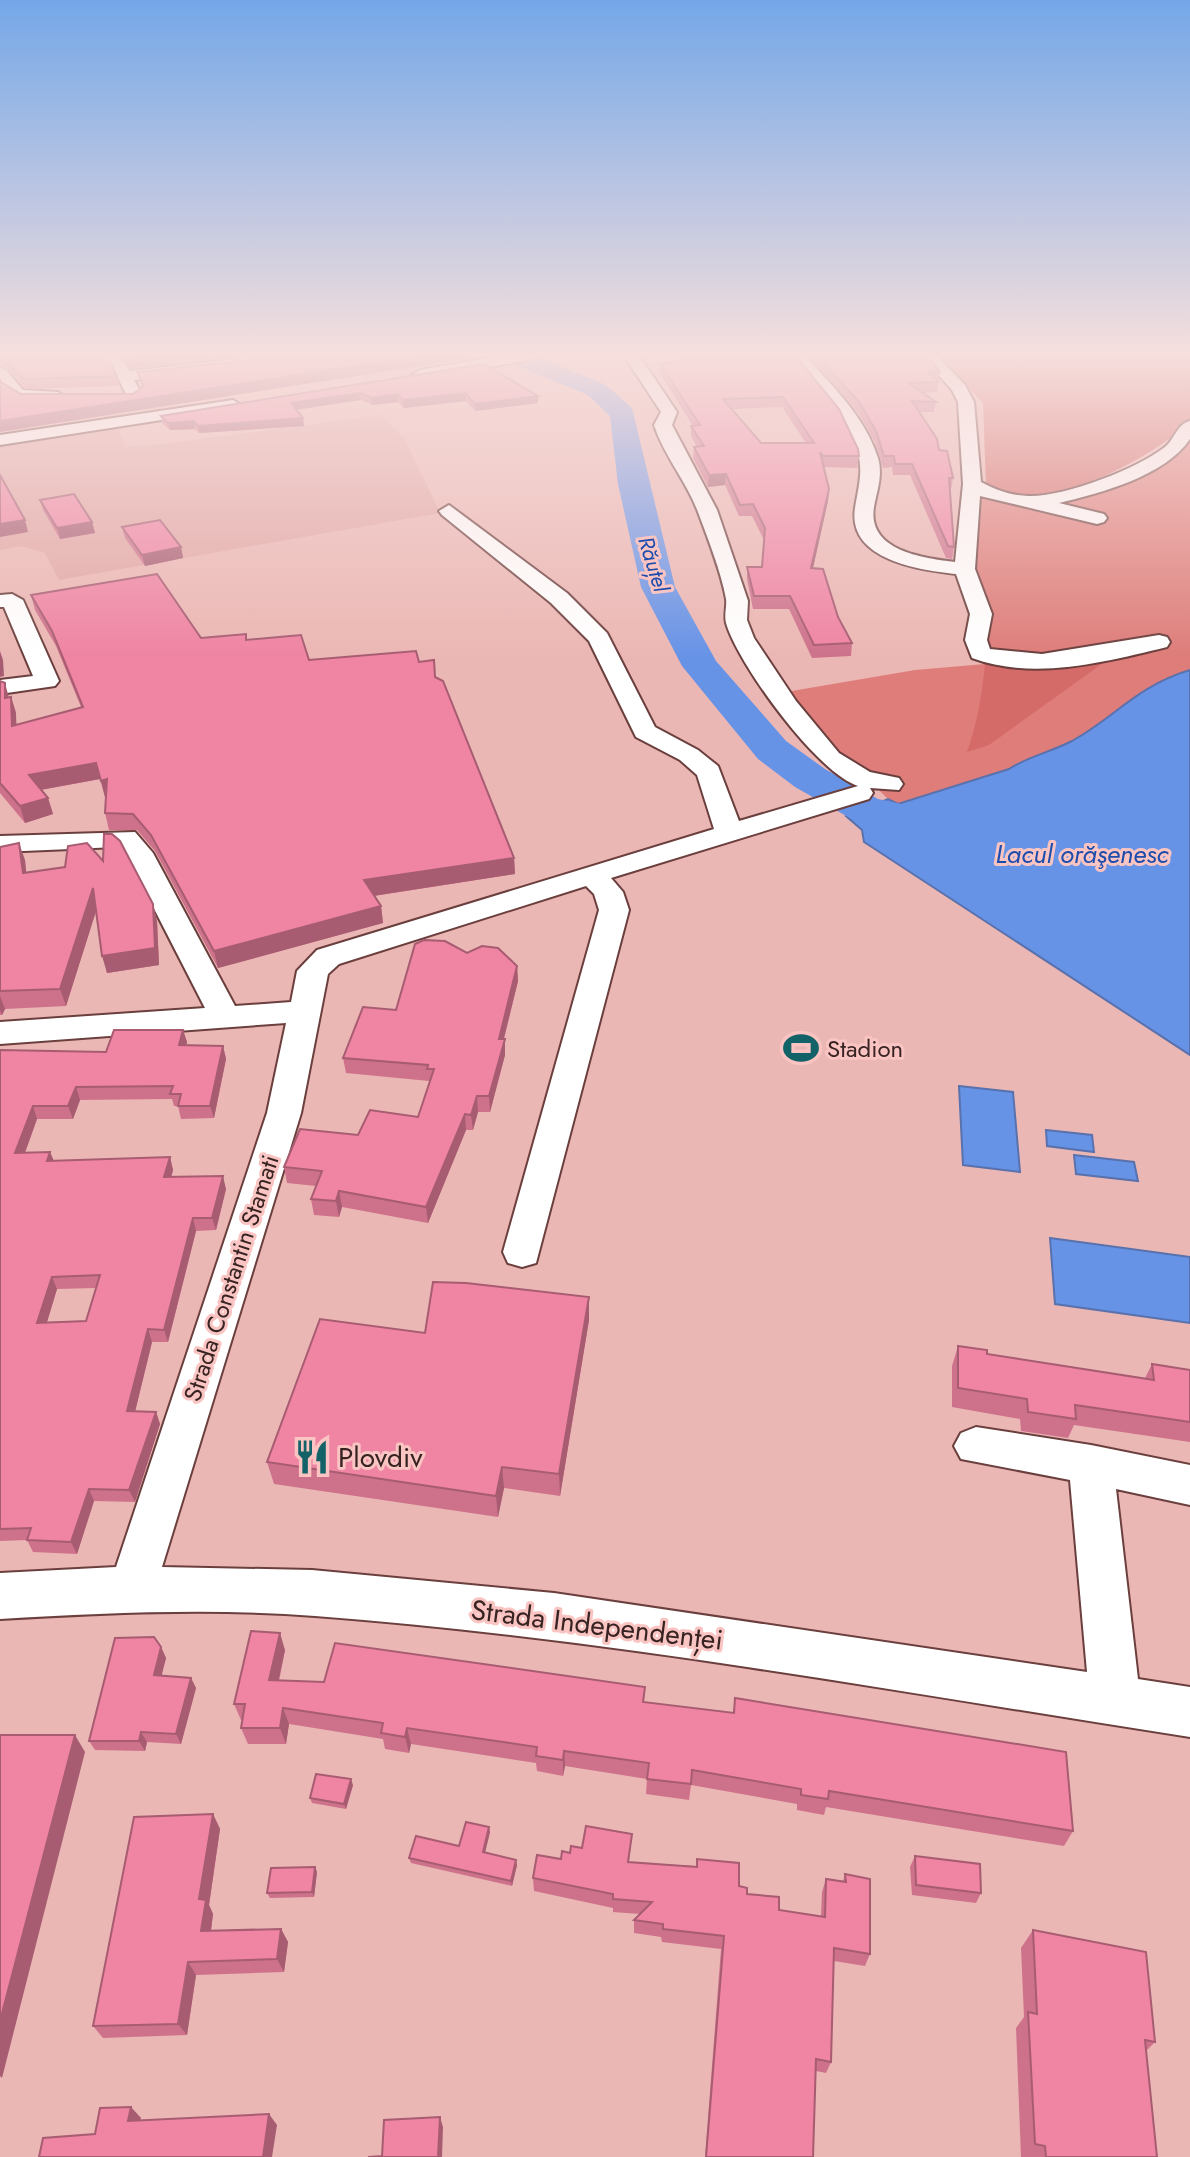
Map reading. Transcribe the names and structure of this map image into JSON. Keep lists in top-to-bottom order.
{
  "streets": {
    "street": ["Strada Constantin Stamati", "Strada Independenței"]
  },
  "crossings": [
    ["Strada Constantin Stamati", "Strada Independenței"]
  ],
  "water": ["Răuțel", "Lacul orăşenesc"],
  "places": {
    "sports": ["Stadion"],
    "restaurant": ["Plovdiv"]
  }
}
